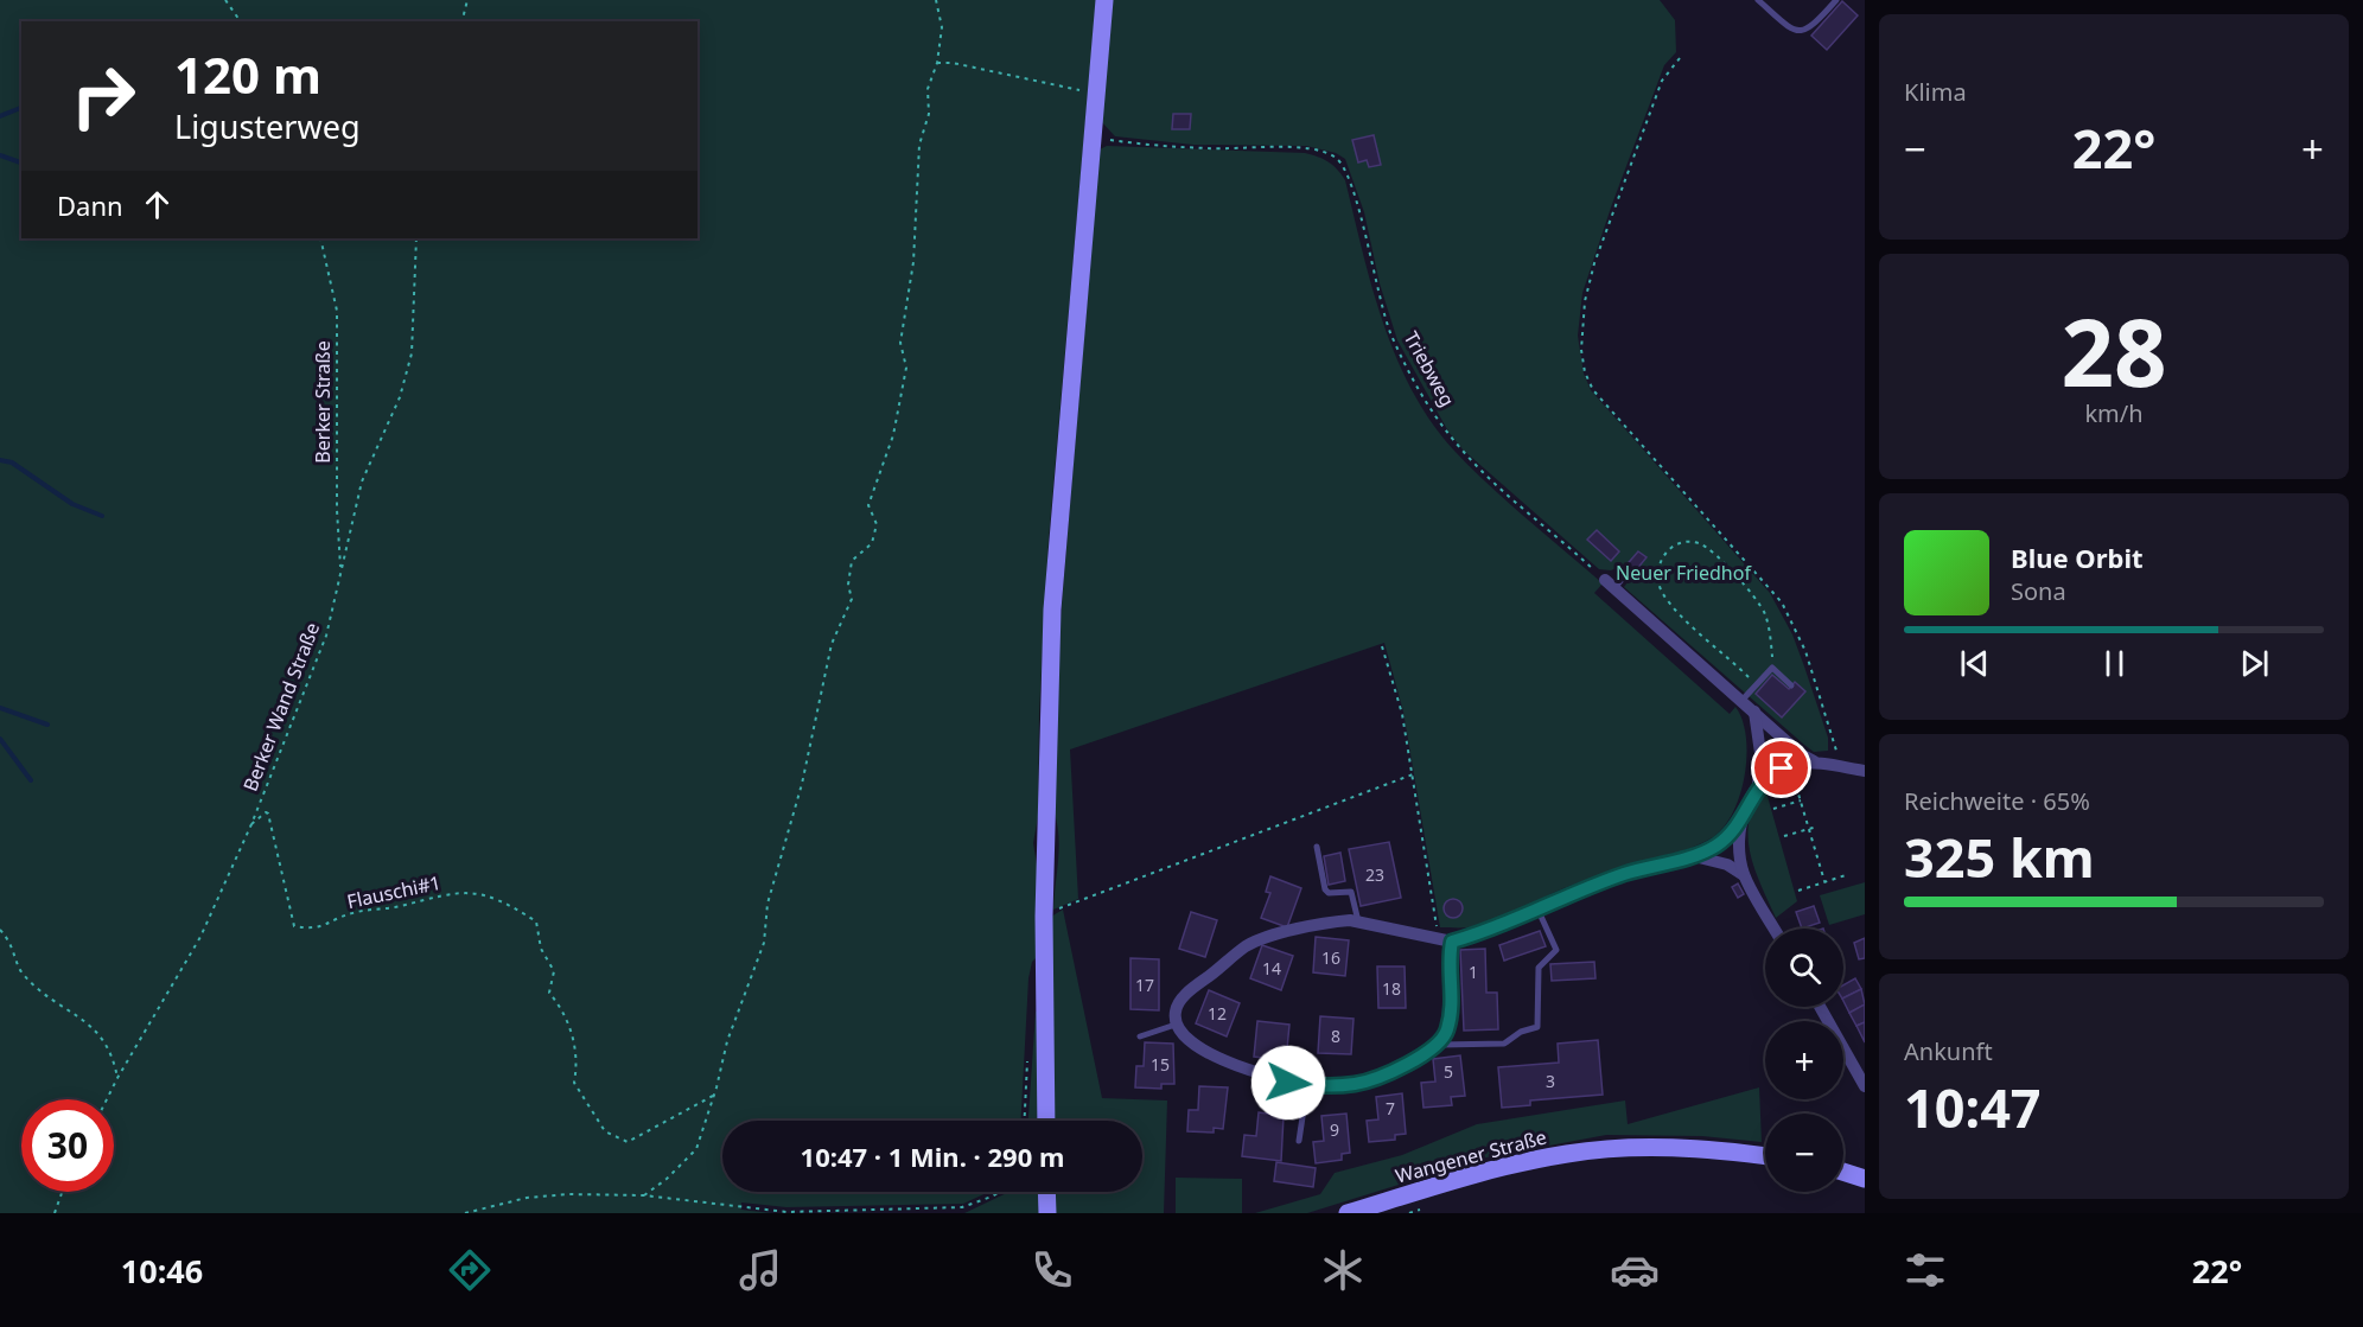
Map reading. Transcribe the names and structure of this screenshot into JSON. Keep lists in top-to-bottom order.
{
  "streets": {
    "main road": ["Wangener Straße"],
    "path": [
      "Triebweg",
      "Berker Straße",
      "Berker Wand Straße",
      "Flauschi#1"
    ]
  },
  "crossings": [
    ["Berker Straße", "Berker Wand Straße"],
    ["Berker Wand Straße", "Flauschi#1"]
  ],
  "parks": ["Neuer Friedhof"],
  "house_numbers": [
    "23",
    "16",
    "14",
    "1",
    "17",
    "18",
    "12",
    "8",
    "15",
    "5",
    "3",
    "7",
    "9"
  ],
  "page": {
    "tile": [
      "Klima",
      ["28", "km/h"],
      ["Reichweite · 65%", "325 km"],
      ["Ankunft", "10:47"]
    ],
    "turn": ["120 m", "Ligusterweg"],
    "heat": ["−", "22°", "+"],
    "then": "Dann",
    "song": ["Blue Orbit", "Sona"],
    "map_buttons": ["+", "−"],
    "limit": "30",
    "trip": "10:47 · 1 Min. · 290 m",
    "tabs": ["10:46", "22°"]
  }
}
